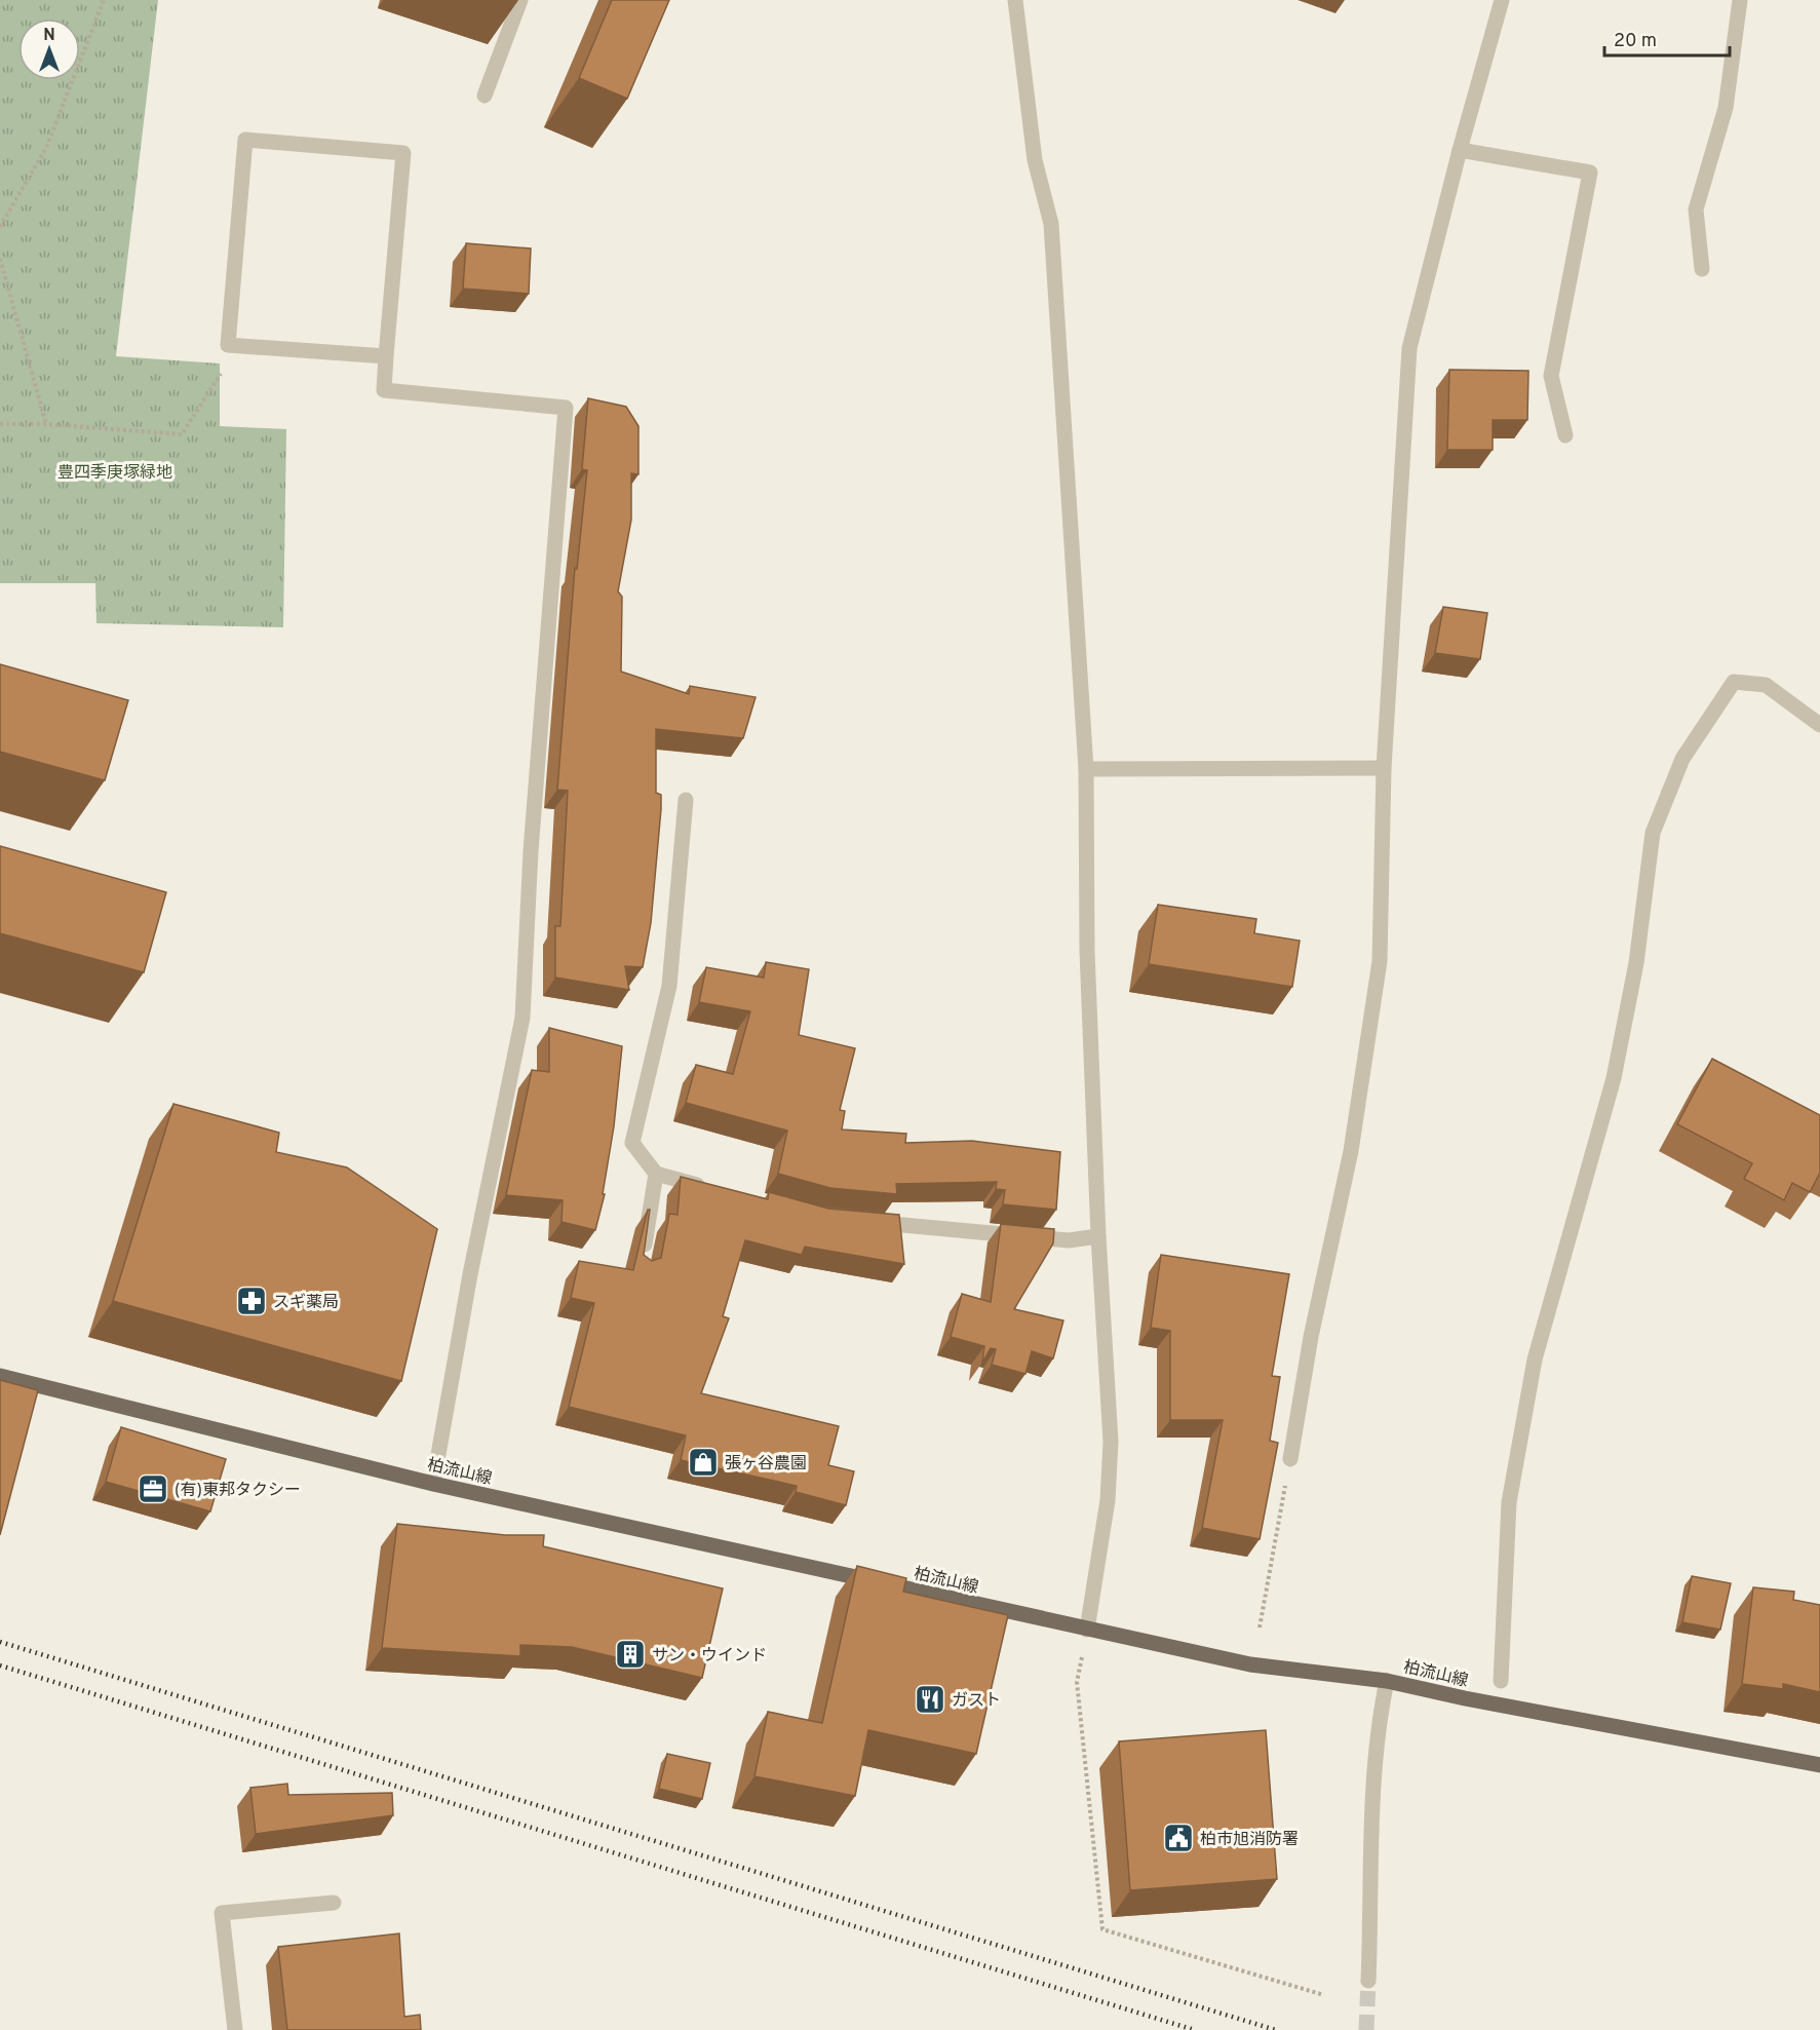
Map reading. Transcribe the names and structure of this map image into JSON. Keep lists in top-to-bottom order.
{
  "streets": {
    "main road": ["柏流山線"]
  },
  "parks": ["豊四季庚塚緑地"],
  "places": {
    "pharmacy": ["スギ薬局"],
    "shop": ["張ヶ谷農園"],
    "office": ["(有)東邦タクシー"],
    "building": ["サン・ウインド"],
    "restaurant": ["ガスト"],
    "public building": ["柏市旭消防署"]
  },
  "scale_bar": "20 m",
  "north": "top"
}
